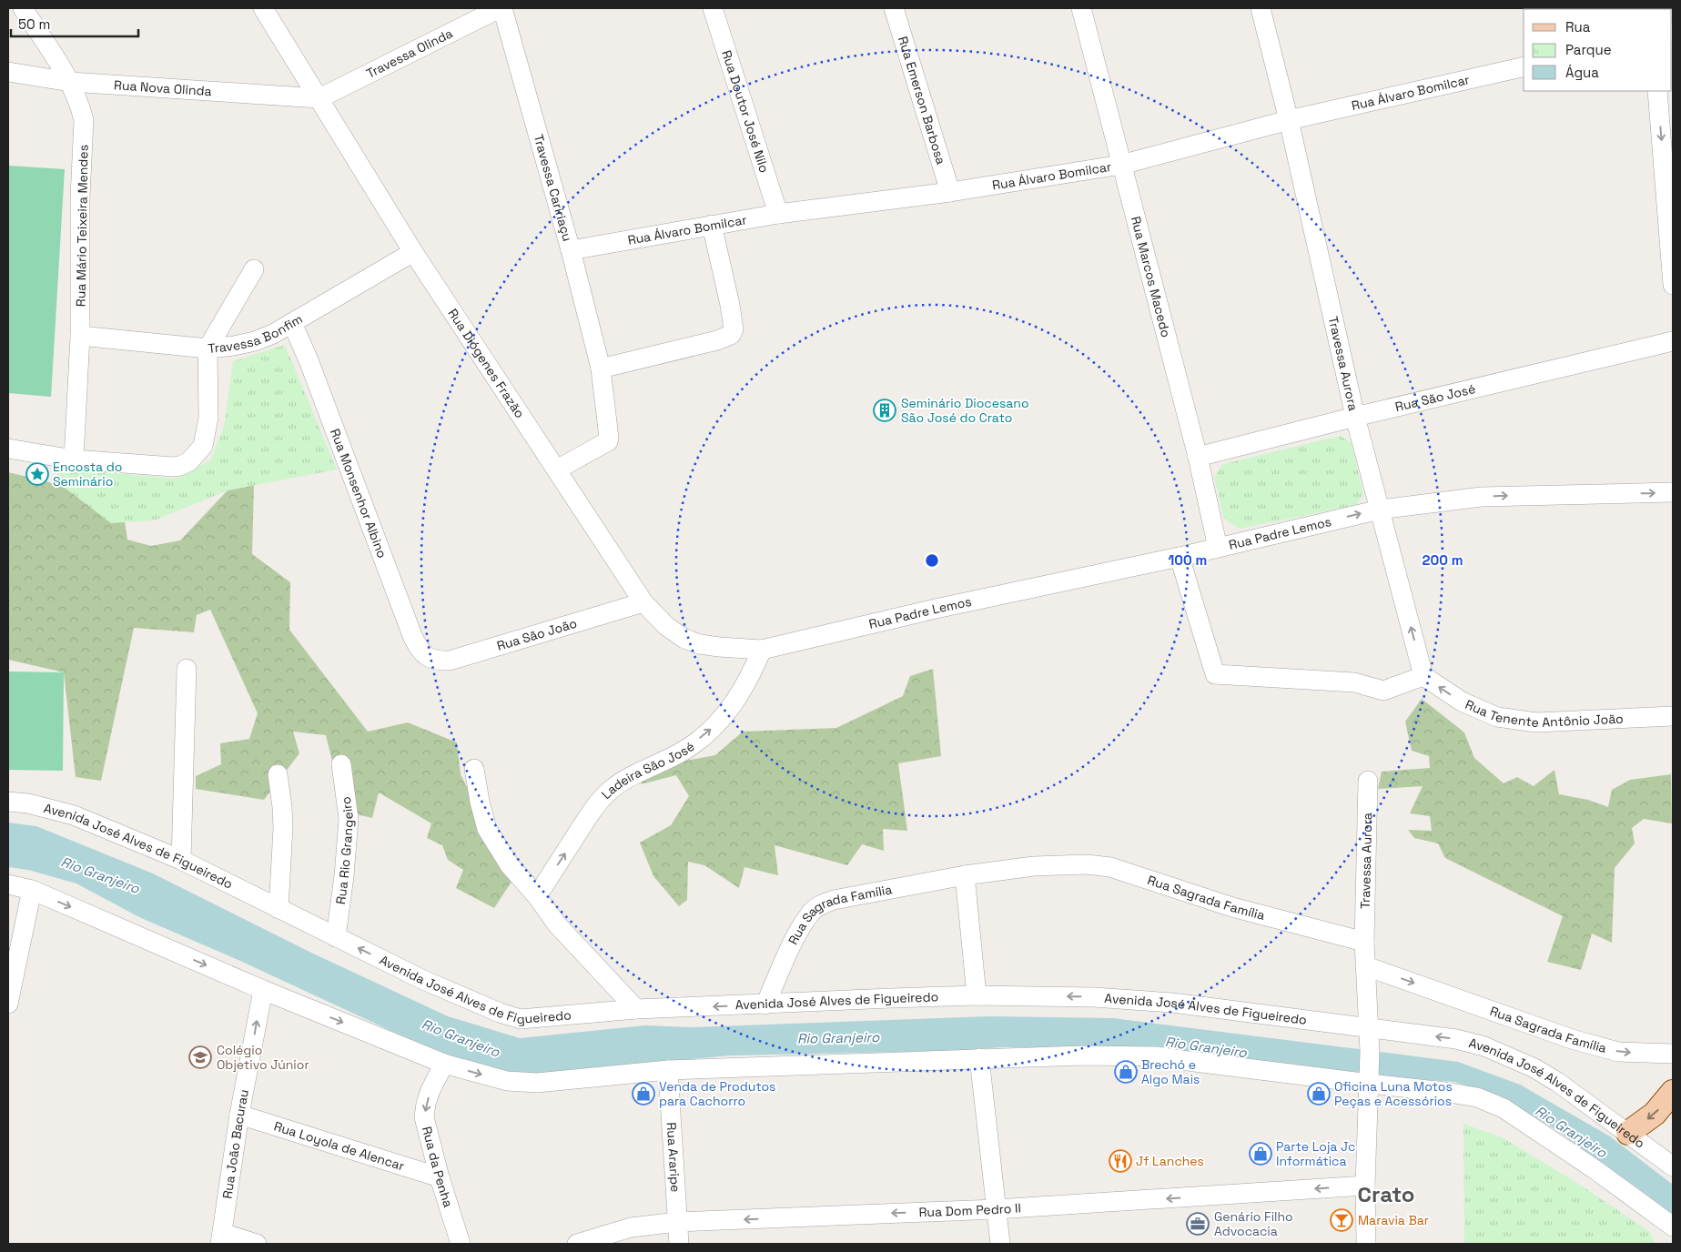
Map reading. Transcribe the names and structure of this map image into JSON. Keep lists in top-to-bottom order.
{
  "streets": {
    "street": [
      "Travessa Olinda",
      "Rua Nova Olinda",
      "Rua Álvaro Bomilcar",
      "Rua Emerson Barbosa",
      "Rua Doutor José Nilo",
      "Travessa Caririaçu",
      "Rua Mário Teixeira Mendes",
      "Rua Marcos Macedo",
      "Travessa Bonfim",
      "Rua Diógenes Frazão",
      "Travessa Aurora",
      "Rua São José",
      "Rua Monsenhor Albino",
      "Rua Padre Lemos",
      "Rua São João",
      "Rua Tenente Antônio João",
      "Ladeira São José",
      "Avenida José Alves de Figueiredo",
      "Rua Rio Grangeiro",
      "Rua Sagrada Família",
      "Rua João Bacurau",
      "Rua Loyola de Alencar",
      "Rua Araripe",
      "Rua da Penha",
      "Rua Dom Pedro II"
    ]
  },
  "crossings": [
    ["Travessa Olinda", "Rua Nova Olinda"],
    ["Travessa Olinda", "Travessa Caririaçu"],
    ["Travessa Olinda", "Rua Diógenes Frazão"],
    ["Rua Nova Olinda", "Rua Mário Teixeira Mendes"],
    ["Rua Nova Olinda", "Rua Diógenes Frazão"],
    ["Rua Álvaro Bomilcar", "Rua Emerson Barbosa"],
    ["Rua Álvaro Bomilcar", "Rua Doutor José Nilo"],
    ["Rua Álvaro Bomilcar", "Travessa Caririaçu"],
    ["Rua Álvaro Bomilcar", "Rua Marcos Macedo"],
    ["Rua Álvaro Bomilcar", "Travessa Aurora"],
    ["Travessa Caririaçu", "Rua Diógenes Frazão"],
    ["Rua Mário Teixeira Mendes", "Travessa Bonfim"],
    ["Rua Marcos Macedo", "Rua São José"],
    ["Rua Marcos Macedo", "Rua Padre Lemos"],
    ["Travessa Bonfim", "Rua Diógenes Frazão"],
    ["Travessa Bonfim", "Rua Monsenhor Albino"],
    ["Rua Diógenes Frazão", "Rua Padre Lemos"],
    ["Rua Diógenes Frazão", "Rua São João"],
    ["Rua Diógenes Frazão", "Ladeira São José"],
    ["Travessa Aurora", "Rua São José"],
    ["Travessa Aurora", "Rua Padre Lemos"],
    ["Travessa Aurora", "Rua Tenente Antônio João"],
    ["Travessa Aurora", "Rua Sagrada Família"],
    ["Rua Monsenhor Albino", "Rua São João"],
    ["Rua Padre Lemos", "Ladeira São José"],
    ["Avenida José Alves de Figueiredo", "Rua Rio Grangeiro"],
    ["Avenida José Alves de Figueiredo", "Rua Sagrada Família"],
    ["Rua João Bacurau", "Rua Loyola de Alencar"],
    ["Rua Loyola de Alencar", "Rua da Penha"],
    ["Rua Araripe", "Rua Dom Pedro II"]
  ],
  "one_way": [
    "Rua Padre Lemos",
    "Rua Tenente Antônio João",
    "Ladeira São José",
    "Rua João Bacurau",
    "Rua da Penha"
  ],
  "districts": ["Crato"],
  "water": ["Rio Granjeiro"],
  "places": {
    "building": ["Seminário Diocesano São José do Crato"],
    "place": ["Encosta do Seminário"],
    "school or university": ["Colégio Objetivo Júnior"],
    "shop": [
      "Brechó e Algo Mais",
      "Venda de Produtos para Cachorro",
      "Oficina Luna Motos Peças e Acessórios",
      "Parte Loja Jc Informática"
    ],
    "restaurant": ["Jf Lanches"],
    "bar": ["Maravia Bar"],
    "office": ["Genário Filho Advocacia"]
  },
  "legend": ["Rua", "Parque", "Água"],
  "scale_bar": "50 m",
  "rings": ["100 m", "200 m"]
}
